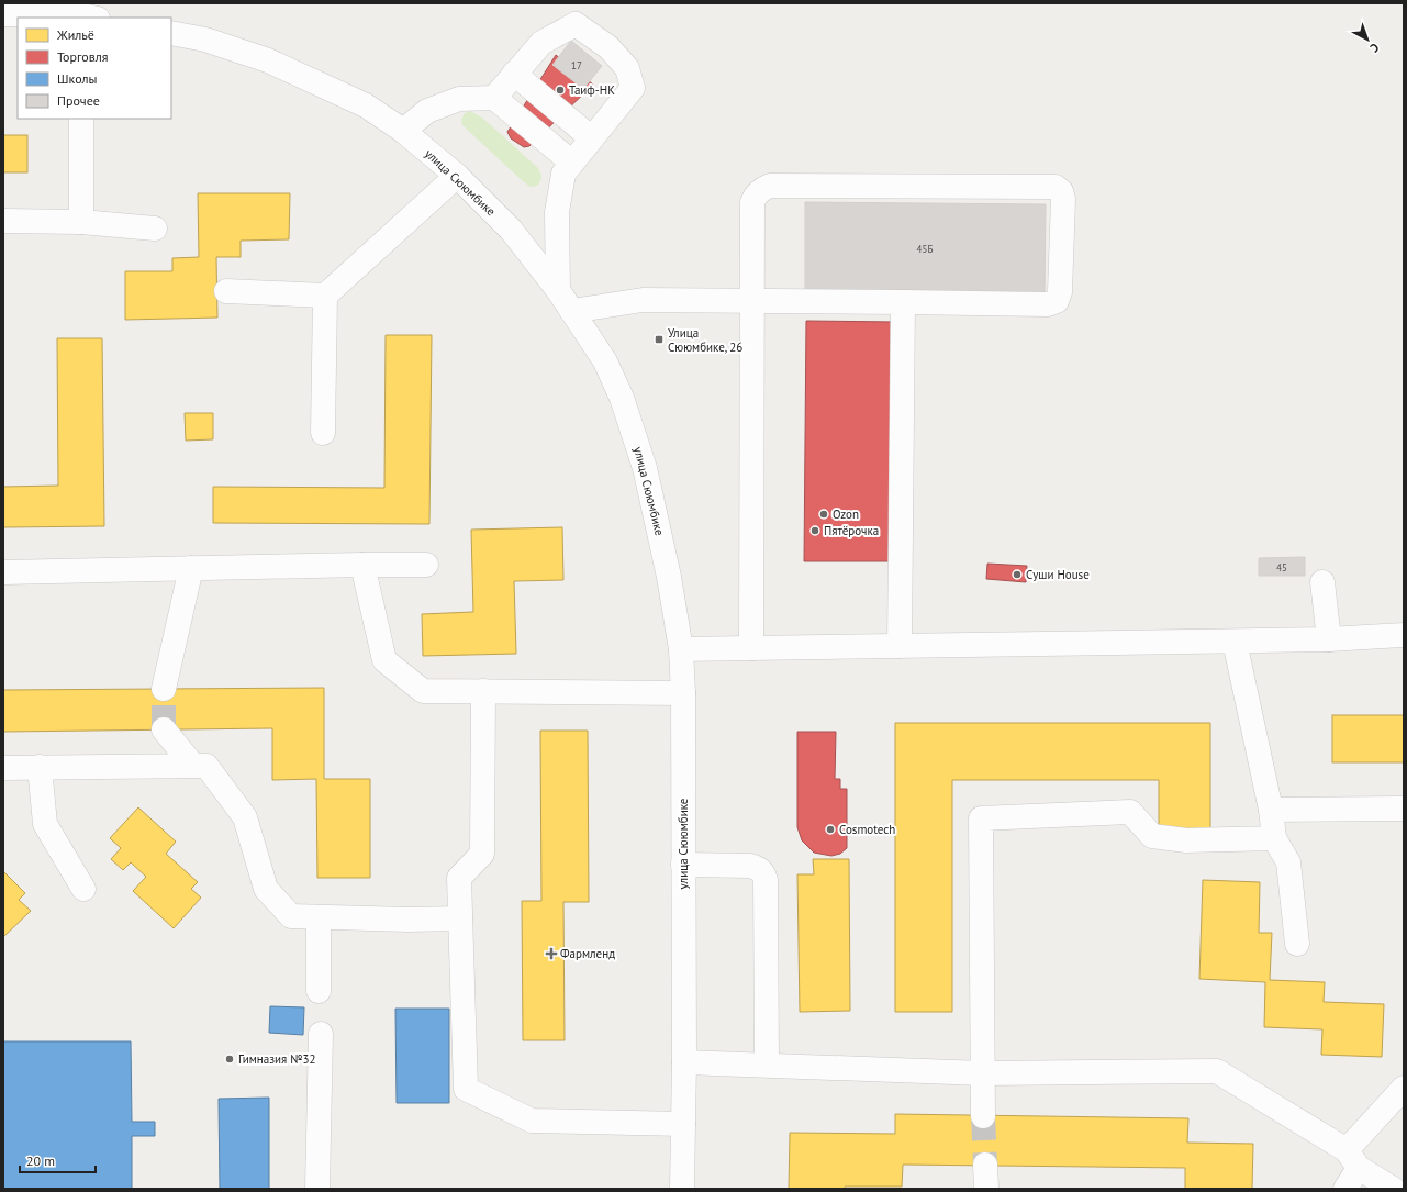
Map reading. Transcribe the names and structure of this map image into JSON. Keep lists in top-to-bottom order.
{
  "streets": {
    "street": ["улица Сююмбике"]
  },
  "places": {
    "other": [
      "Таиф-НК",
      "Ozon",
      "Пятёрочка",
      "Суши House",
      "Cosmotech",
      "Гимназия №32"
    ],
    "transit": ["Улица Сююмбике, 26"],
    "health": ["Фармленд"]
  },
  "house_numbers": ["17", "45Б", "45"],
  "legend": [
    "Жильё",
    "Торговля",
    "Школы",
    "Прочее"
  ],
  "scale_bar": "20 m",
  "north": "bottom right"
}
